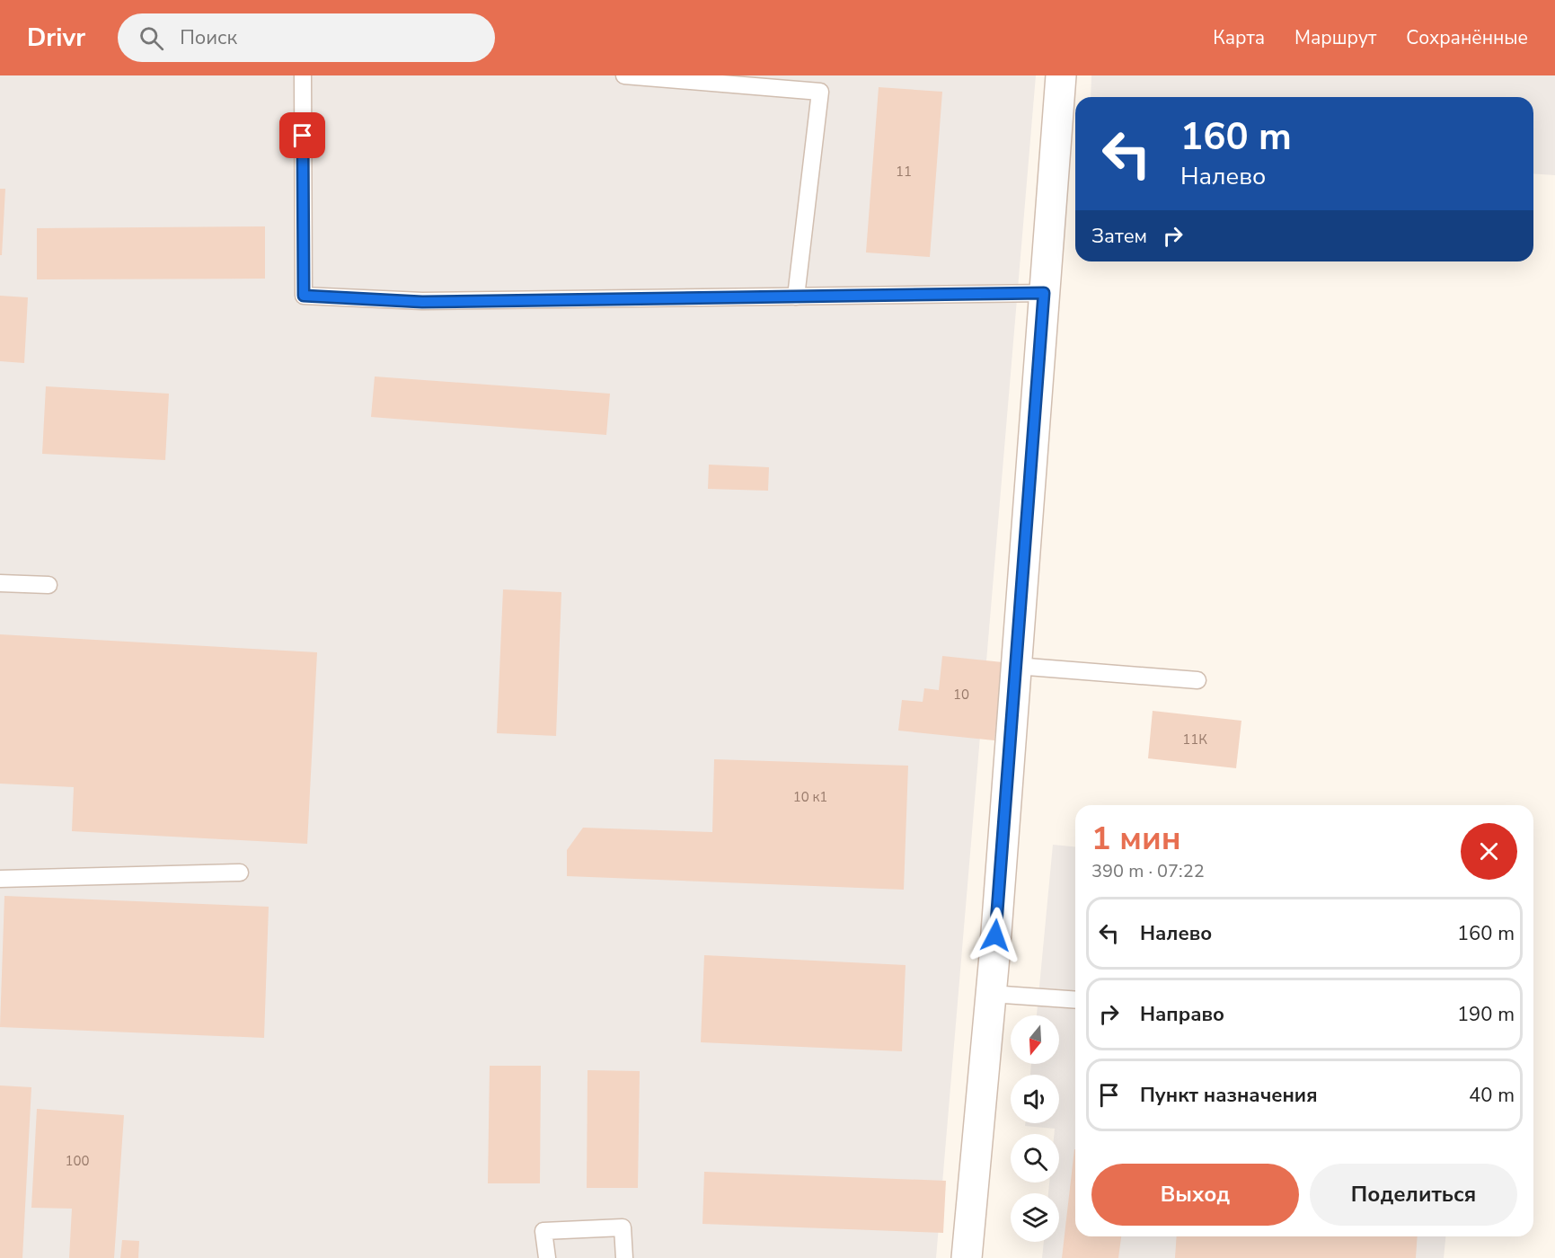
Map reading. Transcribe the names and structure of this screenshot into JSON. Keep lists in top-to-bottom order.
{
  "house_numbers": [
    "11",
    "10",
    "11К",
    "10 к1",
    "100"
  ],
  "north": "bottom",
  "page": {
    "header": "Drivr",
    "search": "Поиск",
    "nav": ["Карта", "Маршрут", "Сохранённые"],
    "turn": ["160 m", "Налево"],
    "then": "Затем",
    "heading": ["1 мин", "390 m · 07:22"],
    "list": [
      {
        "name": "Налево",
        "value": "160 m"
      },
      {
        "name": "Направо",
        "value": "190 m"
      },
      {
        "name": "Пункт назначения",
        "value": "40 m"
      }
    ],
    "buttons": ["Выход", "Поделиться"]
  }
}
